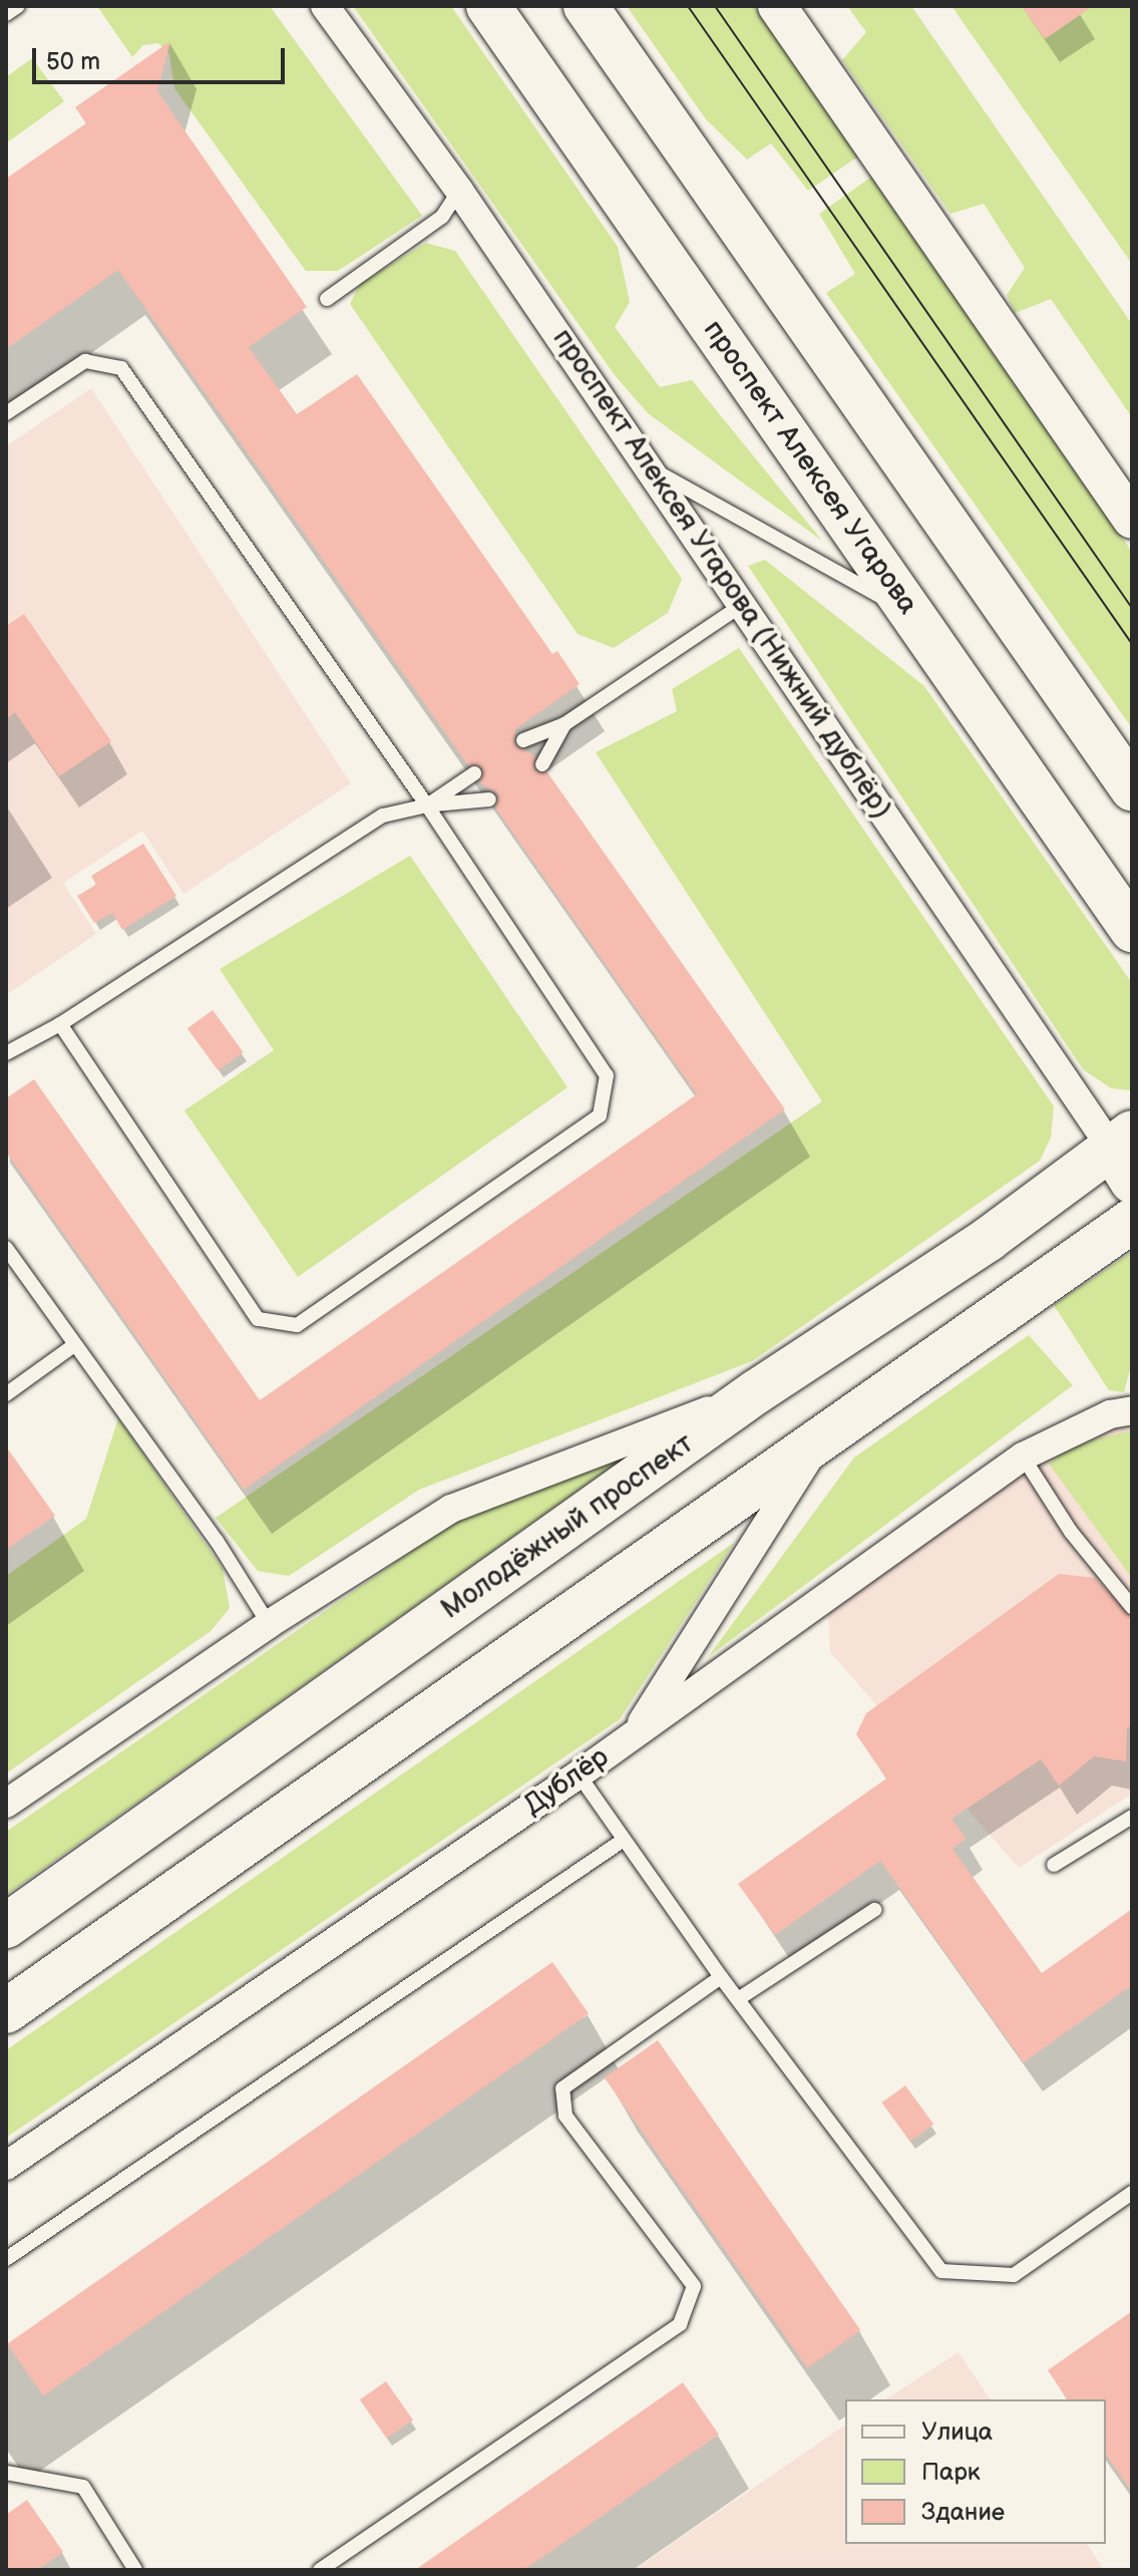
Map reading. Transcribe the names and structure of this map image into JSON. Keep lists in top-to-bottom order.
{
  "streets": {
    "main road": ["проспект Алексея Угарова", "Молодёжный проспект"],
    "street": ["проспект Алексея Угарова (Нижний дублёр)", "Дублёр"]
  },
  "crossings": [
    ["проспект Алексея Угарова (Нижний дублёр)", "Молодёжный проспект"]
  ],
  "legend": ["Улица", "Парк", "Здание"],
  "scale_bar": "50 m"
}
